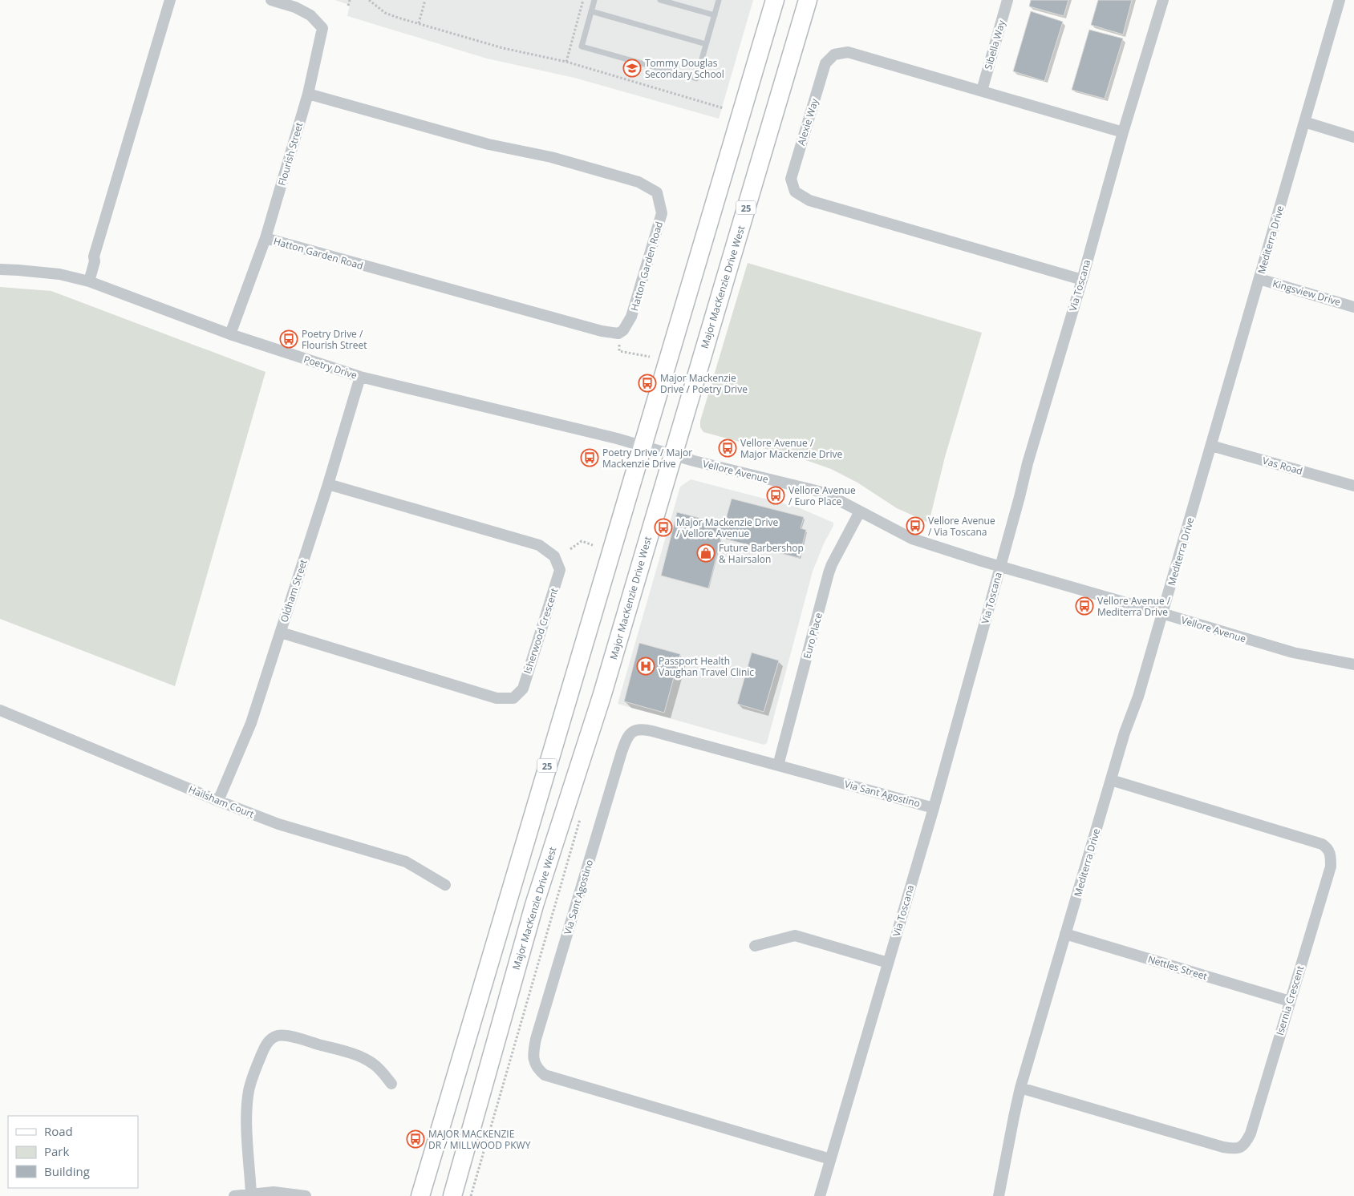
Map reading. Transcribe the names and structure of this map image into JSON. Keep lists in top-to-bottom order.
{
  "streets": {
    "main road": ["25", "Major MacKenzie Drive West"],
    "street": [
      "Sibella Way",
      "Alexie Way",
      "Flourish Street",
      "Mediterra Drive",
      "Hatton Garden Road",
      "Via Toscana",
      "Kingsview Drive",
      "Poetry Drive",
      "Vas Road",
      "Vellore Avenue",
      "Oldham Street",
      "Isherwood Crescent",
      "Euro Place",
      "Via Sant Agostino",
      "Hailsham Court",
      "Nettles Street",
      "Isernia Crescent"
    ]
  },
  "crossings": [
    ["Sibella Way", "Alexie Way"],
    ["Alexie Way", "Via Toscana"],
    ["Flourish Street", "Hatton Garden Road"],
    ["Flourish Street", "Poetry Drive"],
    ["25", "Poetry Drive"],
    ["25", "Vellore Avenue"],
    ["Mediterra Drive", "Kingsview Drive"],
    ["Mediterra Drive", "Vas Road"],
    ["Mediterra Drive", "Vellore Avenue"],
    ["Mediterra Drive", "Nettles Street"],
    ["Mediterra Drive", "Isernia Crescent"],
    ["Via Toscana", "Vellore Avenue"],
    ["Via Toscana", "Via Sant Agostino"],
    ["Major MacKenzie Drive West", "Vellore Avenue"],
    ["Poetry Drive", "Vellore Avenue"],
    ["Poetry Drive", "Oldham Street"],
    ["Vellore Avenue", "Euro Place"],
    ["Oldham Street", "Isherwood Crescent"],
    ["Oldham Street", "Hailsham Court"],
    ["Euro Place", "Via Sant Agostino"],
    ["Nettles Street", "Isernia Crescent"]
  ],
  "places": {
    "school or university": ["Tommy Douglas Secondary School"],
    "bus stop": [
      "Poetry Drive / Flourish Street",
      "Major Mackenzie Drive / Poetry Drive",
      "Vellore Avenue / Major Mackenzie Drive",
      "Poetry Drive / Major Mackenzie Drive",
      "Vellore Avenue / Euro Place",
      "Vellore Avenue / Via Toscana",
      "Major Mackenzie Drive / Vellore Avenue",
      "Vellore Avenue / Mediterra Drive",
      "MAJOR MACKENZIE DR / MILLWOOD PKWY"
    ],
    "shop": ["Future Barbershop & Hairsalon"],
    "hospital": ["Passport Health Vaughan Travel Clinic"]
  },
  "legend": ["Road", "Park", "Building"]
}
